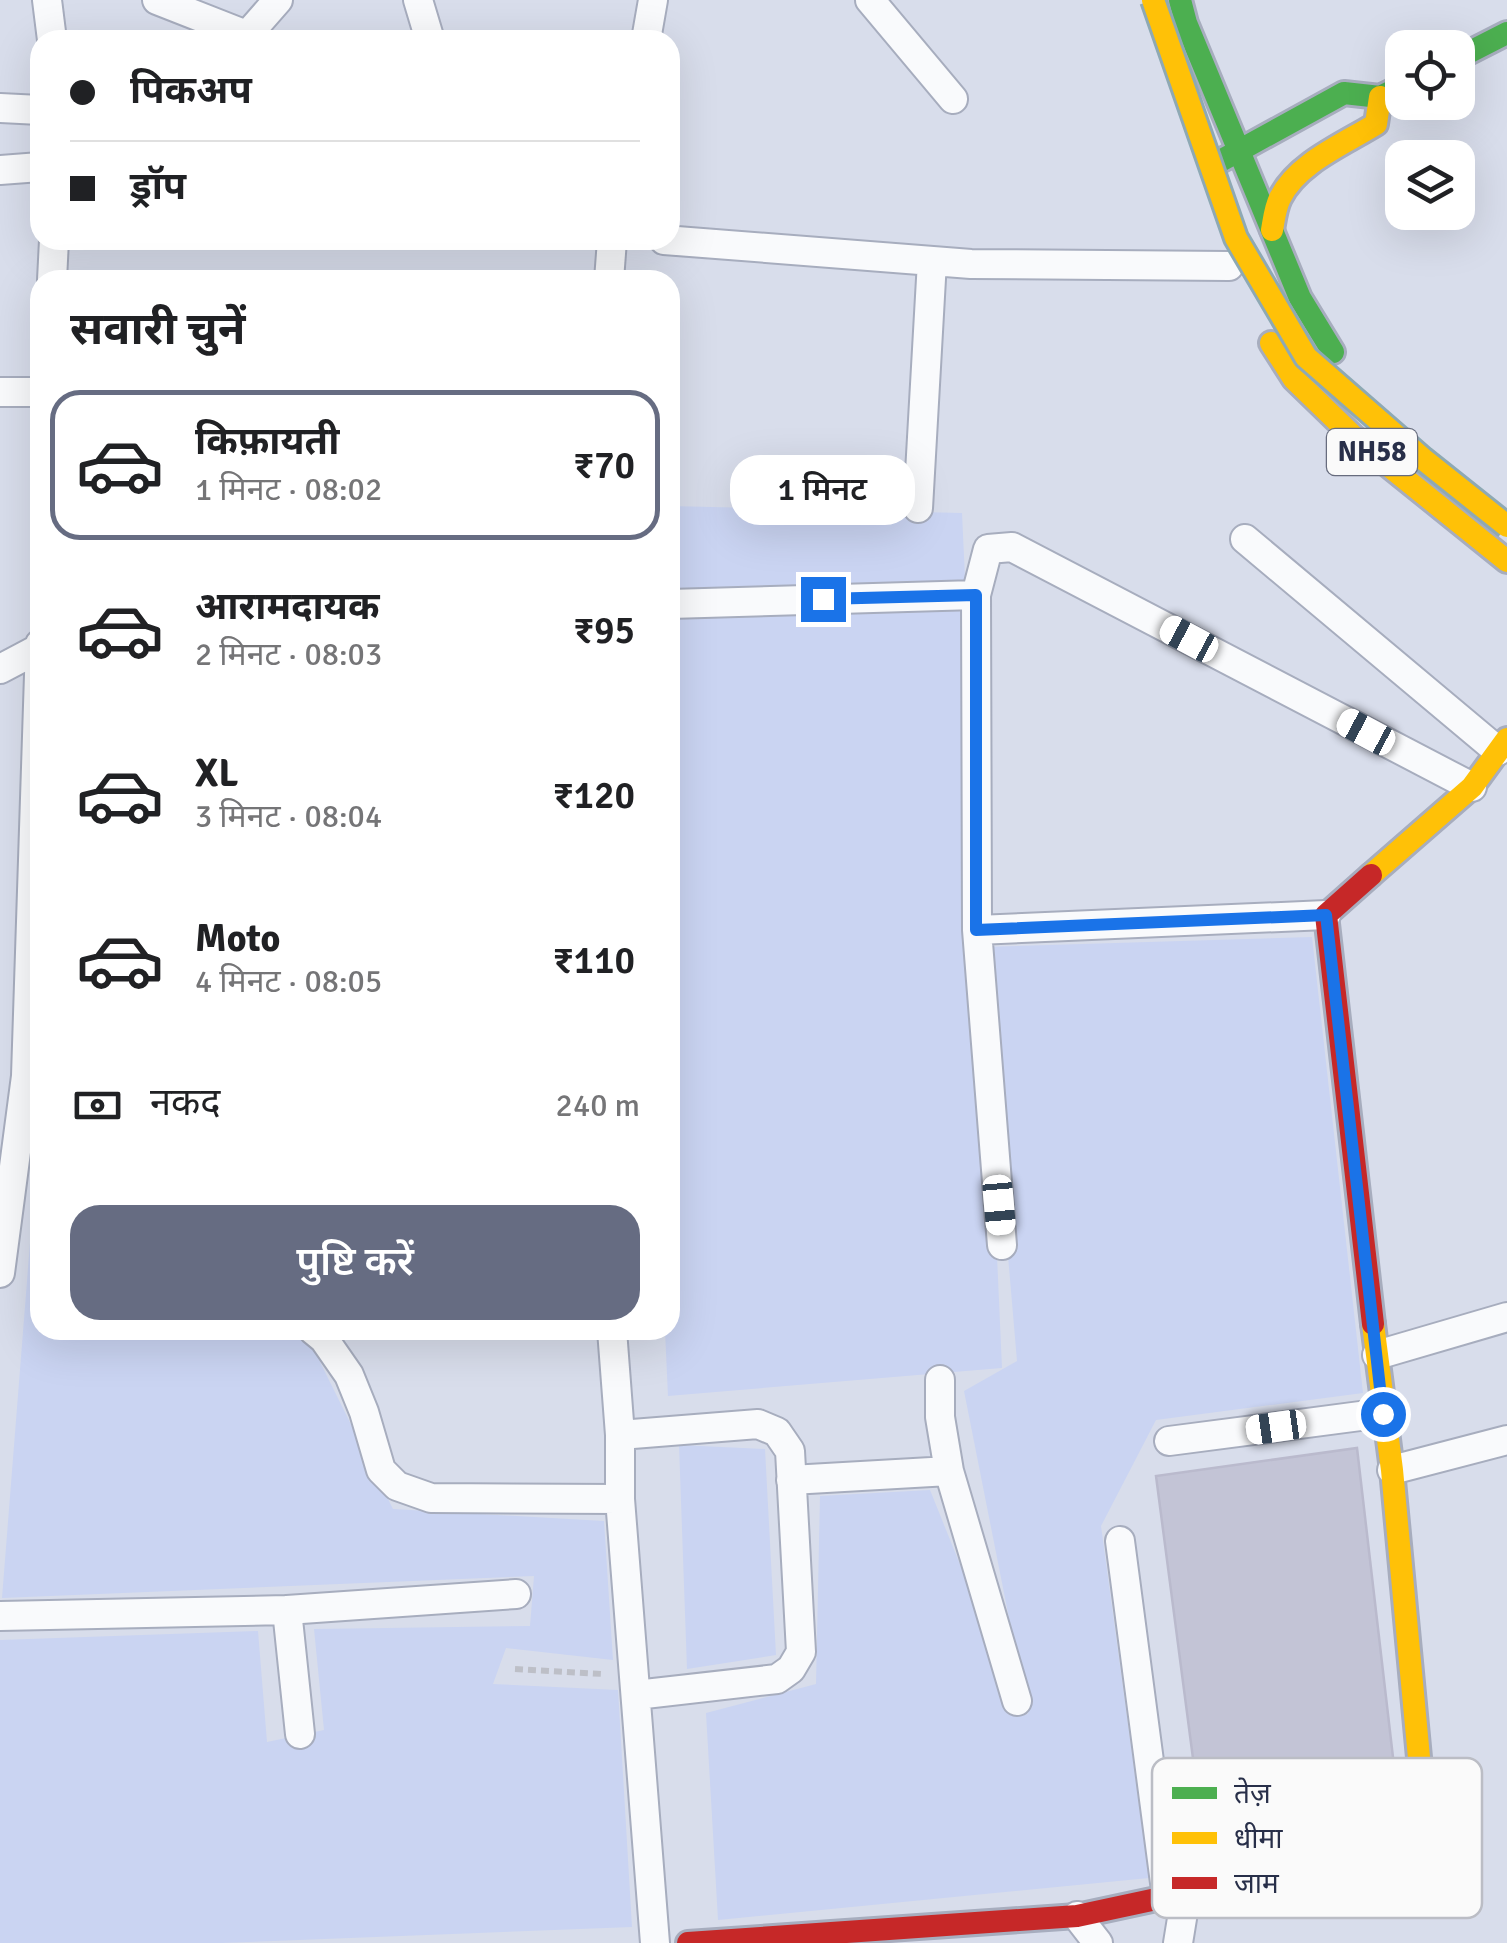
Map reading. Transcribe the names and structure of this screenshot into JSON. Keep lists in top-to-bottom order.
{
  "streets": {
    "main road": ["NH58"]
  },
  "legend": ["तेज़", "धीमा", "जाम"],
  "page": {
    "banner": ["पिकअप", "ड्रॉप"],
    "heading": "सवारी चुनें",
    "list": [
      {
        "name": "किफ़ायती",
        "note": "1 मिनट · 08:02",
        "value": "₹70"
      },
      {
        "name": "आरामदायक",
        "note": "2 मिनट · 08:03",
        "value": "₹95"
      },
      {
        "name": "XL",
        "note": "3 मिनट · 08:04",
        "value": "₹120"
      },
      {
        "name": "Moto",
        "note": "4 मिनट · 08:05",
        "value": "₹110"
      }
    ],
    "bubble": "1 मिनट",
    "pay": ["नकद", "240 m"],
    "buttons": "पुष्टि करें"
  }
}
